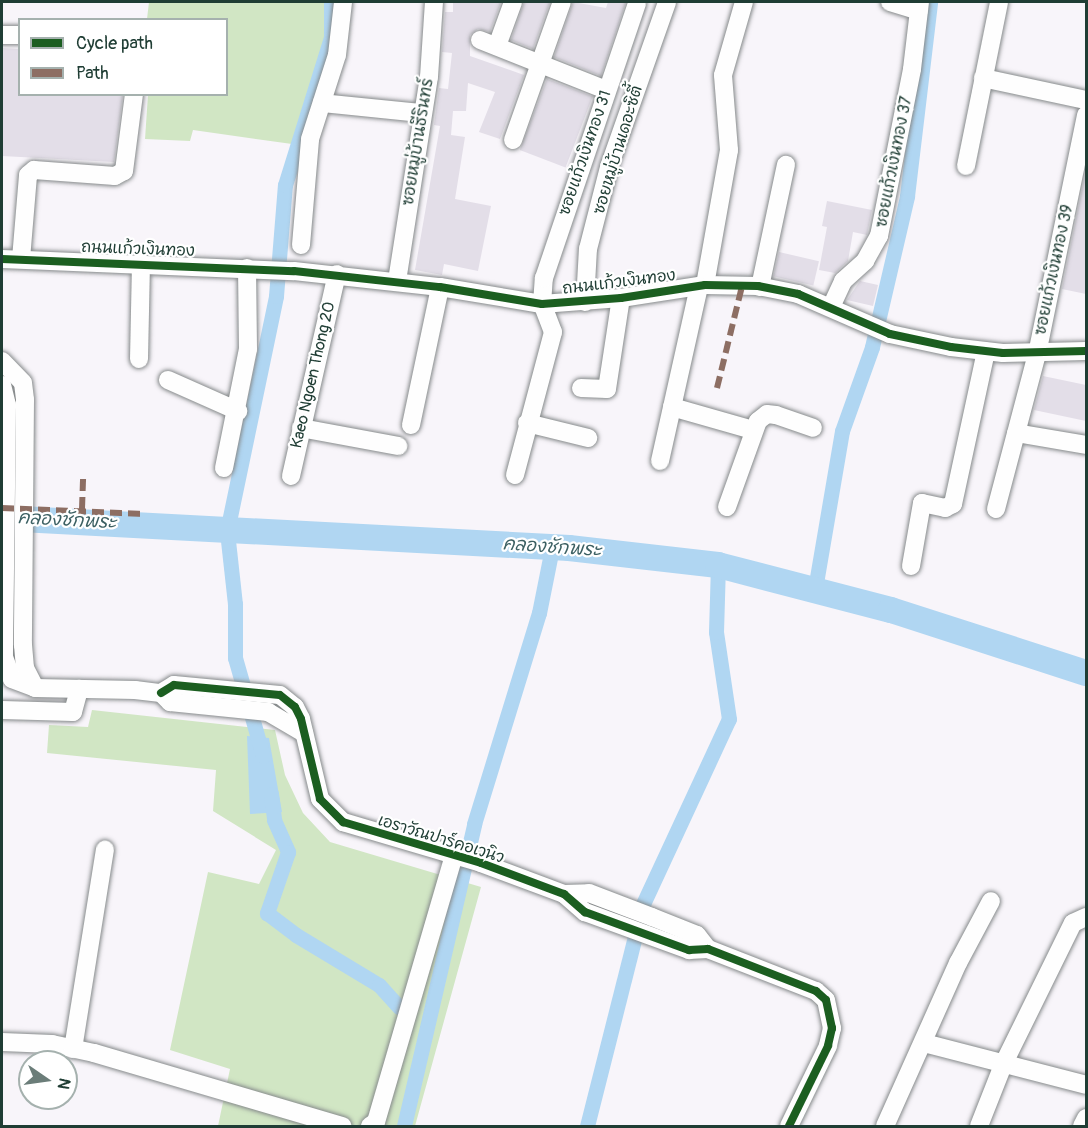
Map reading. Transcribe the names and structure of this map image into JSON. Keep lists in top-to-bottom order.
{
  "streets": {
    "street": [
      "ซอยหมู่บ้านธีรินทร์",
      "ซอยหมู่บ้านเดอะซิตี้",
      "ซอยแก้วเงินทอง 31",
      "ซอยแก้วเงินทอง 37",
      "ถนนแก้วเงินทอง",
      "ซอยแก้วเงินทอง 39",
      "Kaeo Ngoen Thong 20",
      "เอราวัณปาร์คอเวนิว"
    ]
  },
  "crossings": [
    ["ซอยหมู่บ้านธีรินทร์", "ถนนแก้วเงินทอง"],
    ["ซอยหมู่บ้านเดอะซิตี้", "ถนนแก้วเงินทอง"],
    ["ซอยแก้วเงินทอง 31", "ถนนแก้วเงินทอง"],
    ["ซอยแก้วเงินทอง 37", "ถนนแก้วเงินทอง"],
    ["ถนนแก้วเงินทอง", "ซอยแก้วเงินทอง 39"],
    ["ถนนแก้วเงินทอง", "Kaeo Ngoen Thong 20"]
  ],
  "water": ["คลองชักพระ"],
  "legend": ["Cycle path", "Path"],
  "north": "right"
}
